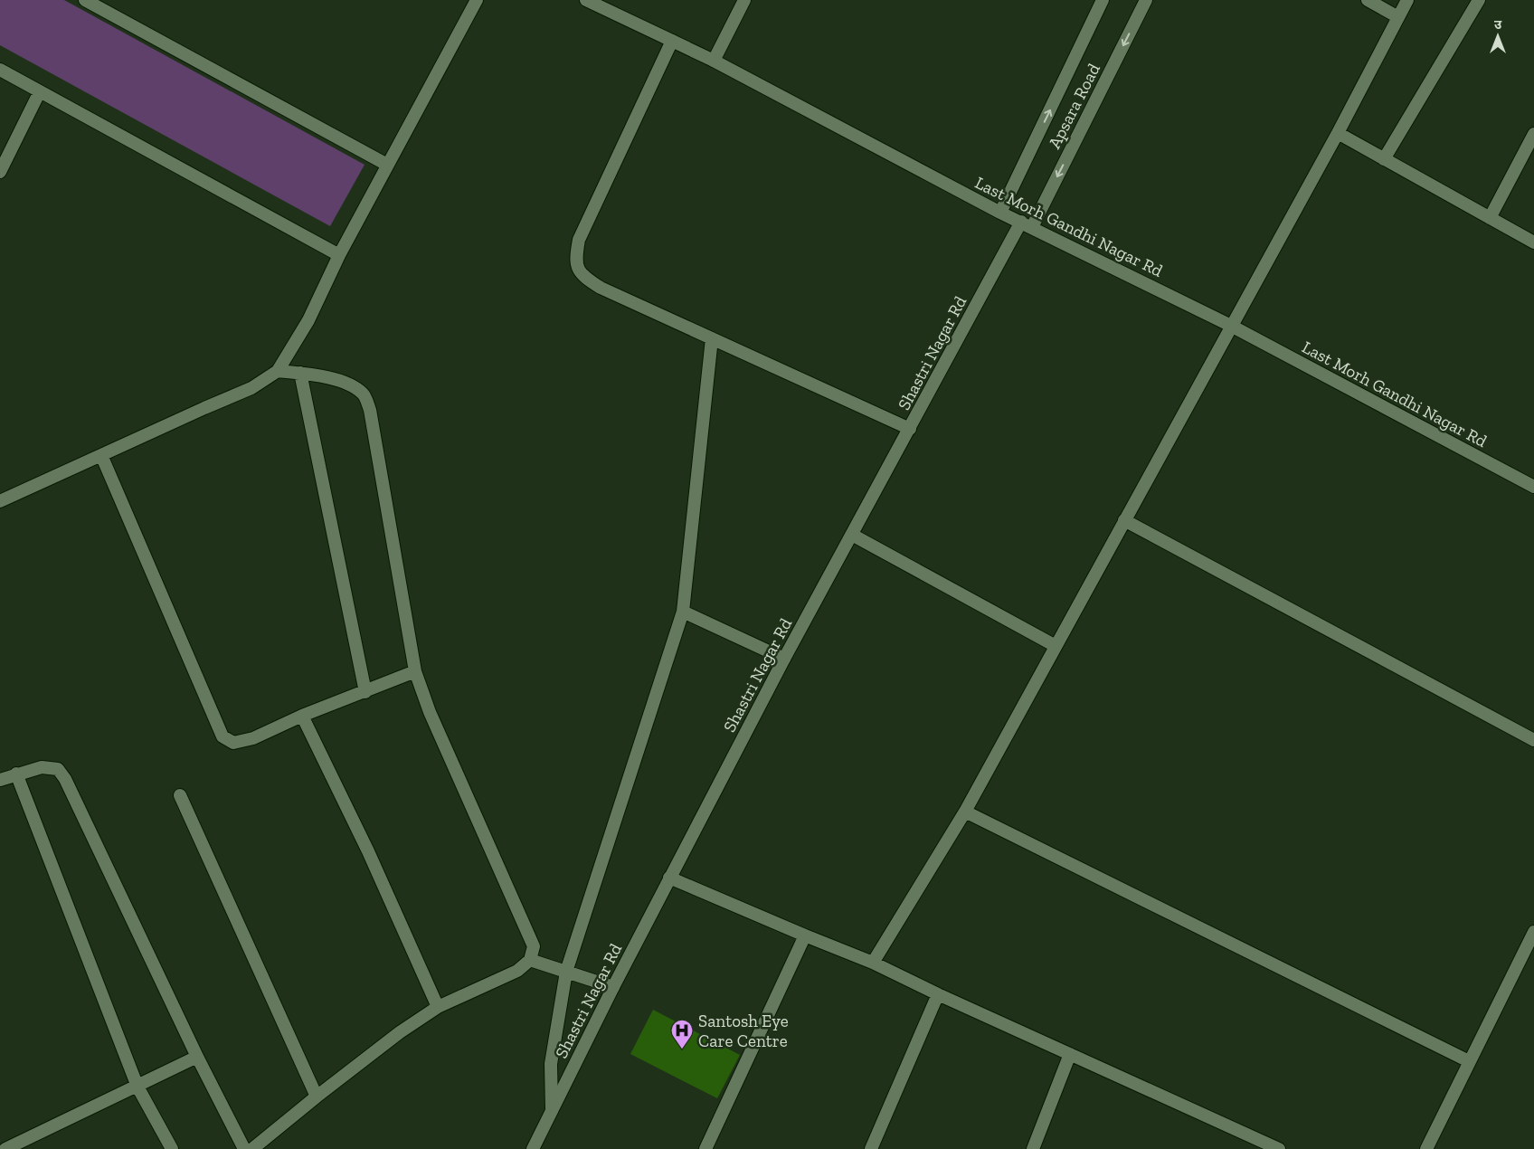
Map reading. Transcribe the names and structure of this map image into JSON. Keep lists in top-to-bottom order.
{
  "streets": {
    "street": ["Apsara Road", "Last Morh Gandhi Nagar Rd", "Shastri Nagar Rd"]
  },
  "crossings": [
    ["Apsara Road", "Last Morh Gandhi Nagar Rd"],
    ["Apsara Road", "Shastri Nagar Rd"],
    ["Last Morh Gandhi Nagar Rd", "Shastri Nagar Rd"]
  ],
  "places": {
    "hospital": ["Santosh Eye Care Centre"]
  },
  "north": "top"
}
